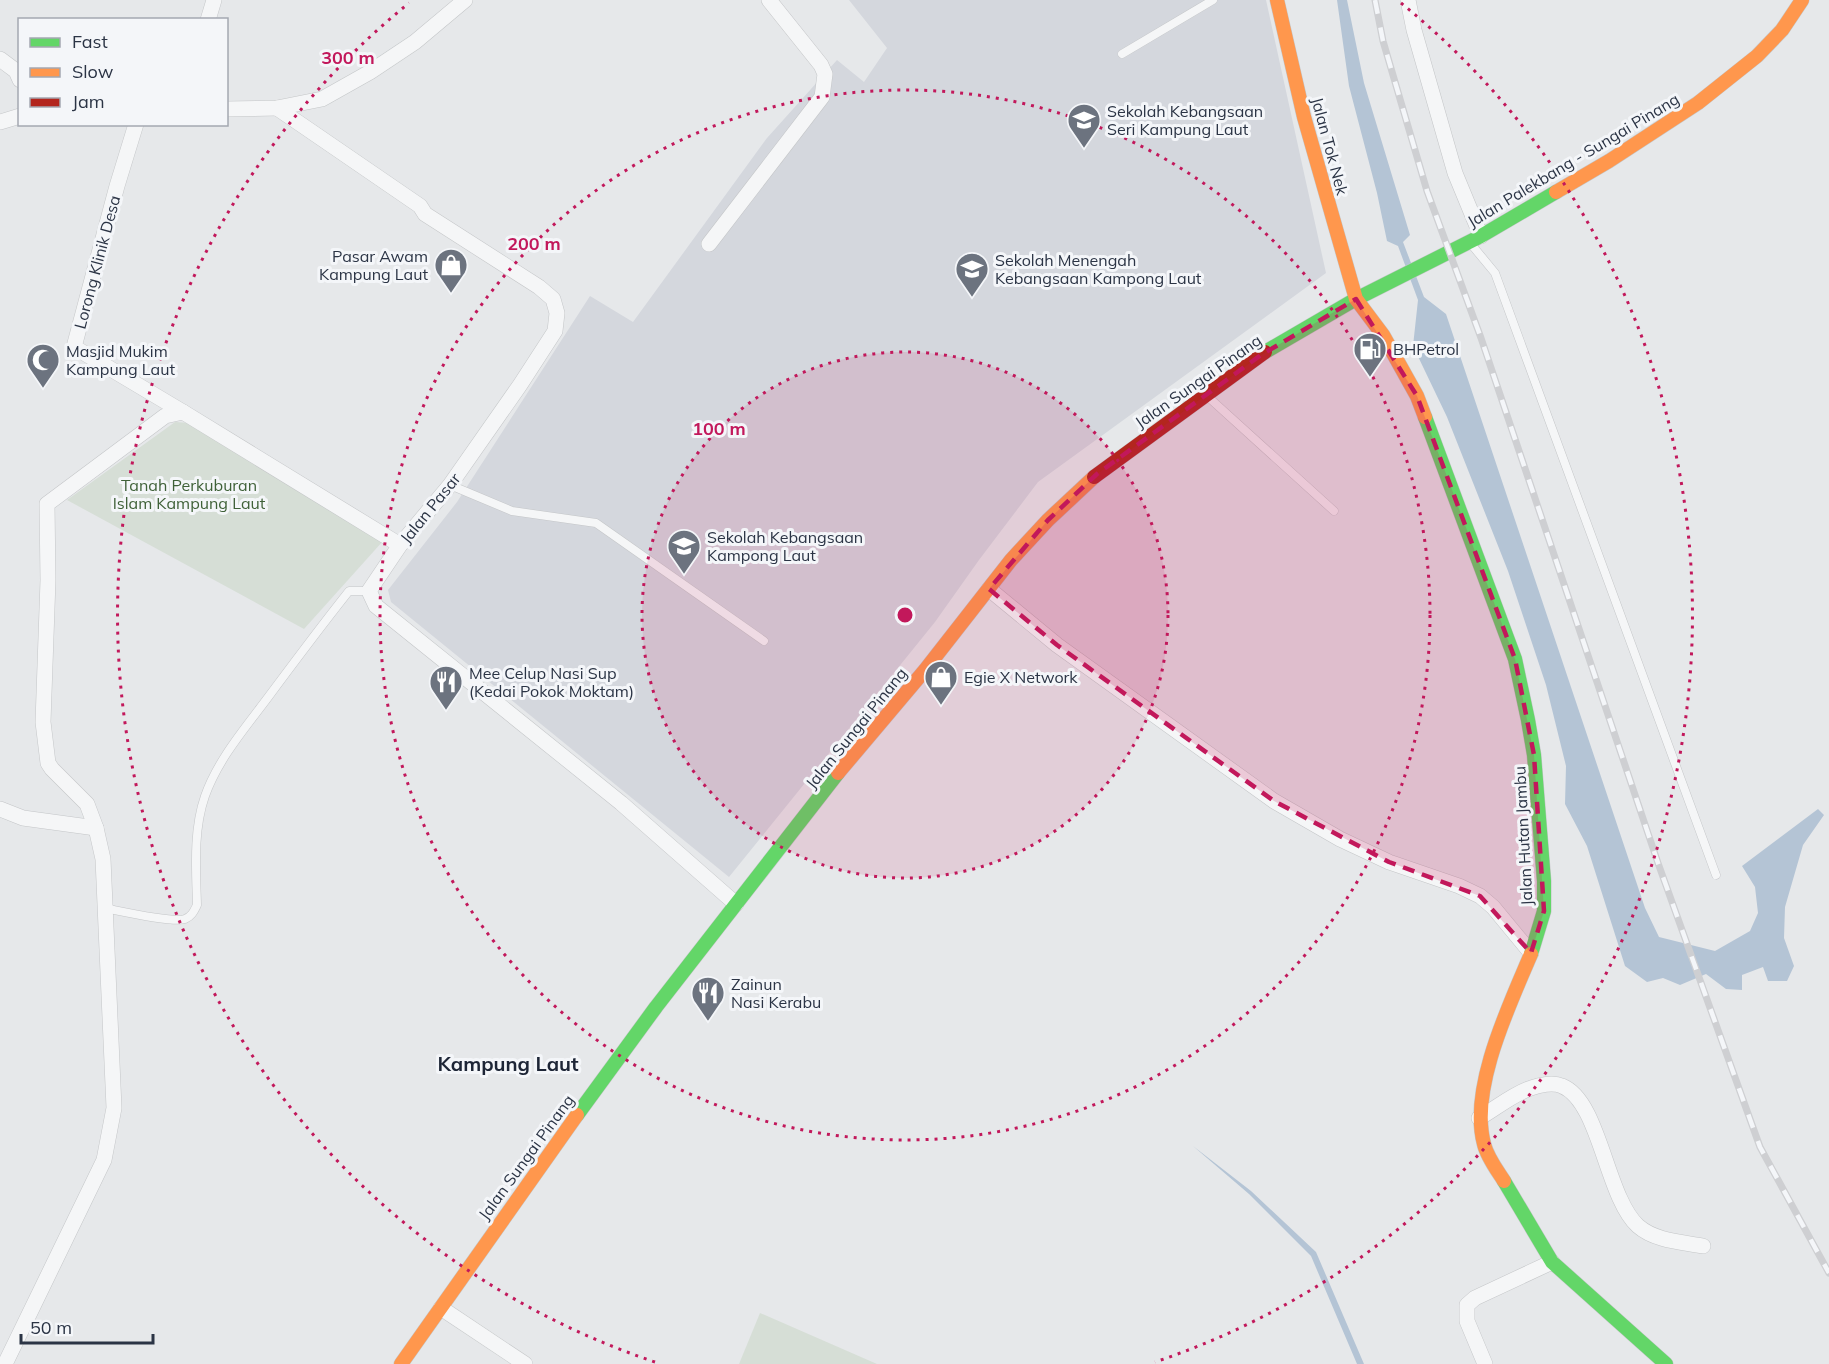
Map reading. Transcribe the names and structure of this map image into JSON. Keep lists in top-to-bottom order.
{
  "streets": {
    "street": [
      "Jalan Tok Nek",
      "Jalan Palekbang - Sungai Pinang",
      "Lorong Klinik Desa",
      "Jalan Sungai Pinang",
      "Jalan Pasar",
      "Jalan Hutan Jambu"
    ]
  },
  "crossings": [
    ["Jalan Tok Nek", "Jalan Sungai Pinang"],
    ["Jalan Tok Nek", "Jalan Hutan Jambu"],
    ["Jalan Palekbang - Sungai Pinang", "Jalan Sungai Pinang"],
    ["Jalan Sungai Pinang", "Jalan Hutan Jambu"]
  ],
  "districts": ["Kampung Laut"],
  "parks": ["Tanah Perkuburan Islam Kampung Laut"],
  "places": {
    "school or university": ["Sekolah Kebangsaan Seri Kampung Laut", "Sekolah Menengah Kebangsaan Kampong Laut", "Sekolah Kebangsaan Kampong Laut"],
    "shop": ["Pasar Awam Kampung Laut", "Egie X Network"],
    "fuel station": ["BHPetrol"],
    "mosque": ["Masjid Mukim Kampung Laut"],
    "restaurant": ["Mee Celup Nasi Sup (Kedai Pokok Moktam)", "Zainun Nasi Kerabu"]
  },
  "legend": ["Fast", "Slow", "Jam"],
  "scale_bar": "50 m",
  "rings": ["300 m", "200 m", "100 m"]
}
